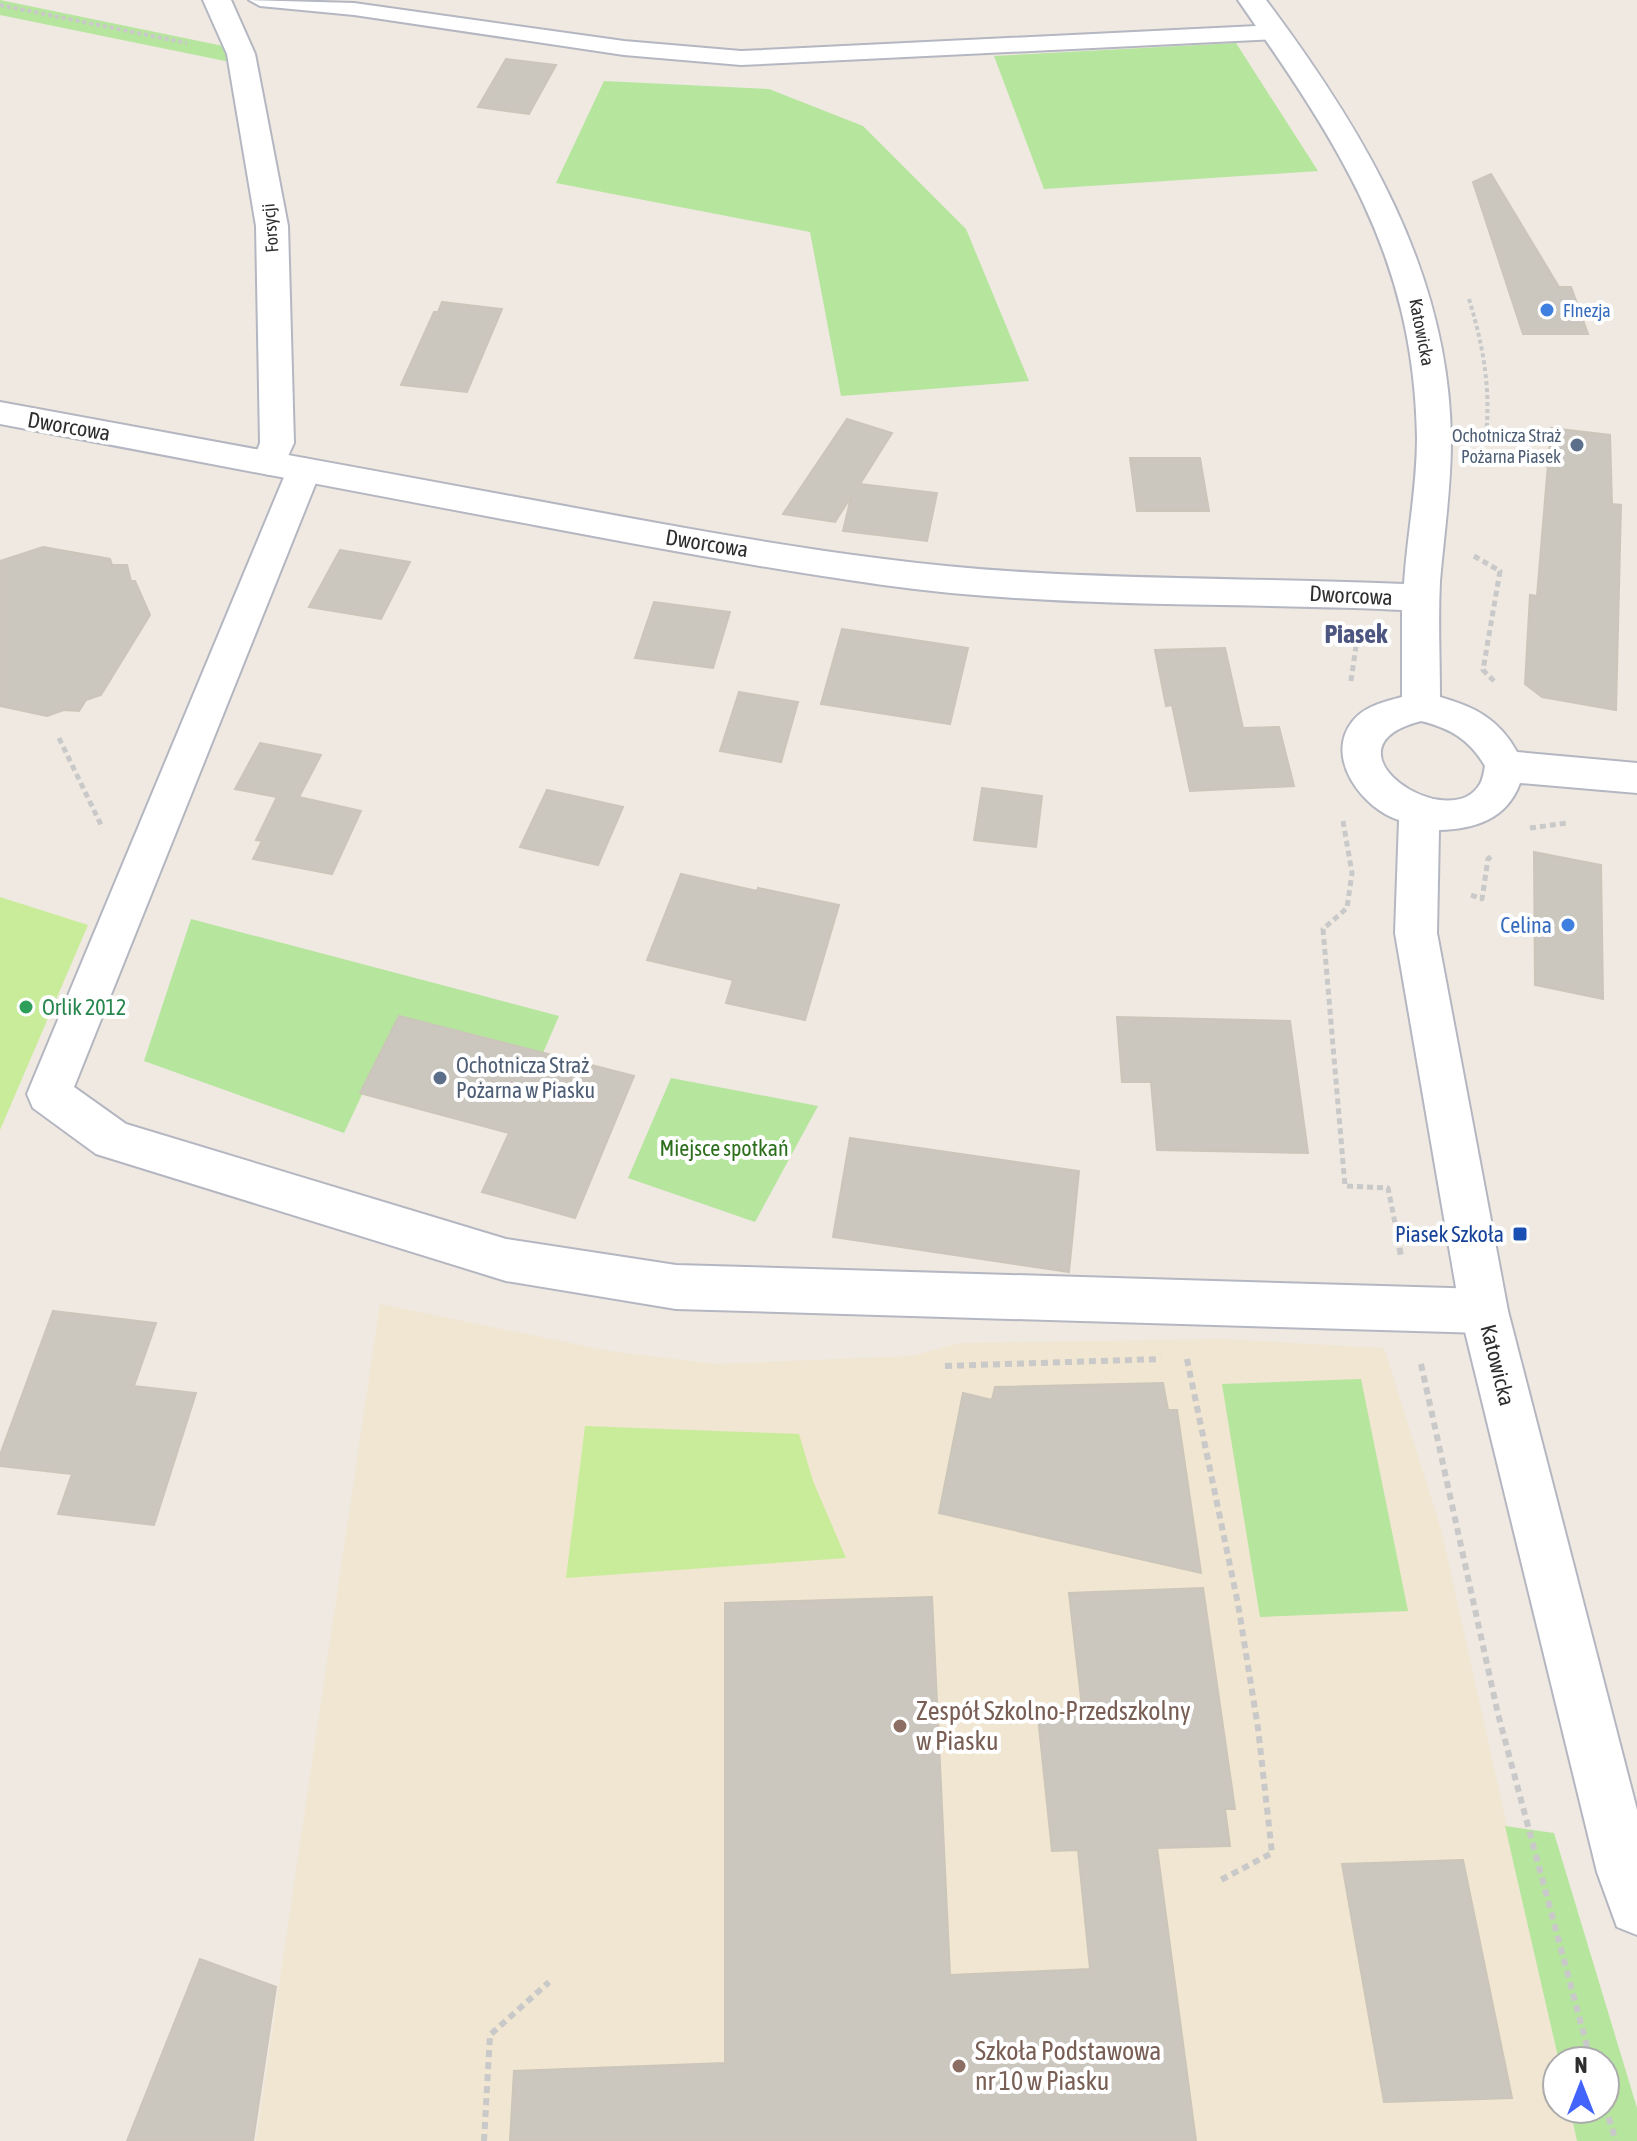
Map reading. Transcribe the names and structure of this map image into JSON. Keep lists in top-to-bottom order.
{
  "streets": {
    "street": ["Forsycji", "Katowicka", "Dworcowa"]
  },
  "crossings": [
    ["Forsycji", "Katowicka"],
    ["Forsycji", "Dworcowa"],
    ["Katowicka", "Dworcowa"]
  ],
  "districts": ["Piasek"],
  "parks": ["Miejsce spotkań"],
  "places": {
    "other": [
      "FInezja",
      "Ochotnicza Straż Pożarna Piasek",
      "Celina",
      "Orlik 2012",
      "Ochotnicza Straż Pożarna w Piasku",
      "Zespół Szkolno-Przedszkolny w Piasku",
      "Szkoła Podstawowa nr 10 w Piasku"
    ],
    "transit": ["Piasek Szkoła"]
  },
  "north": "top"
}
